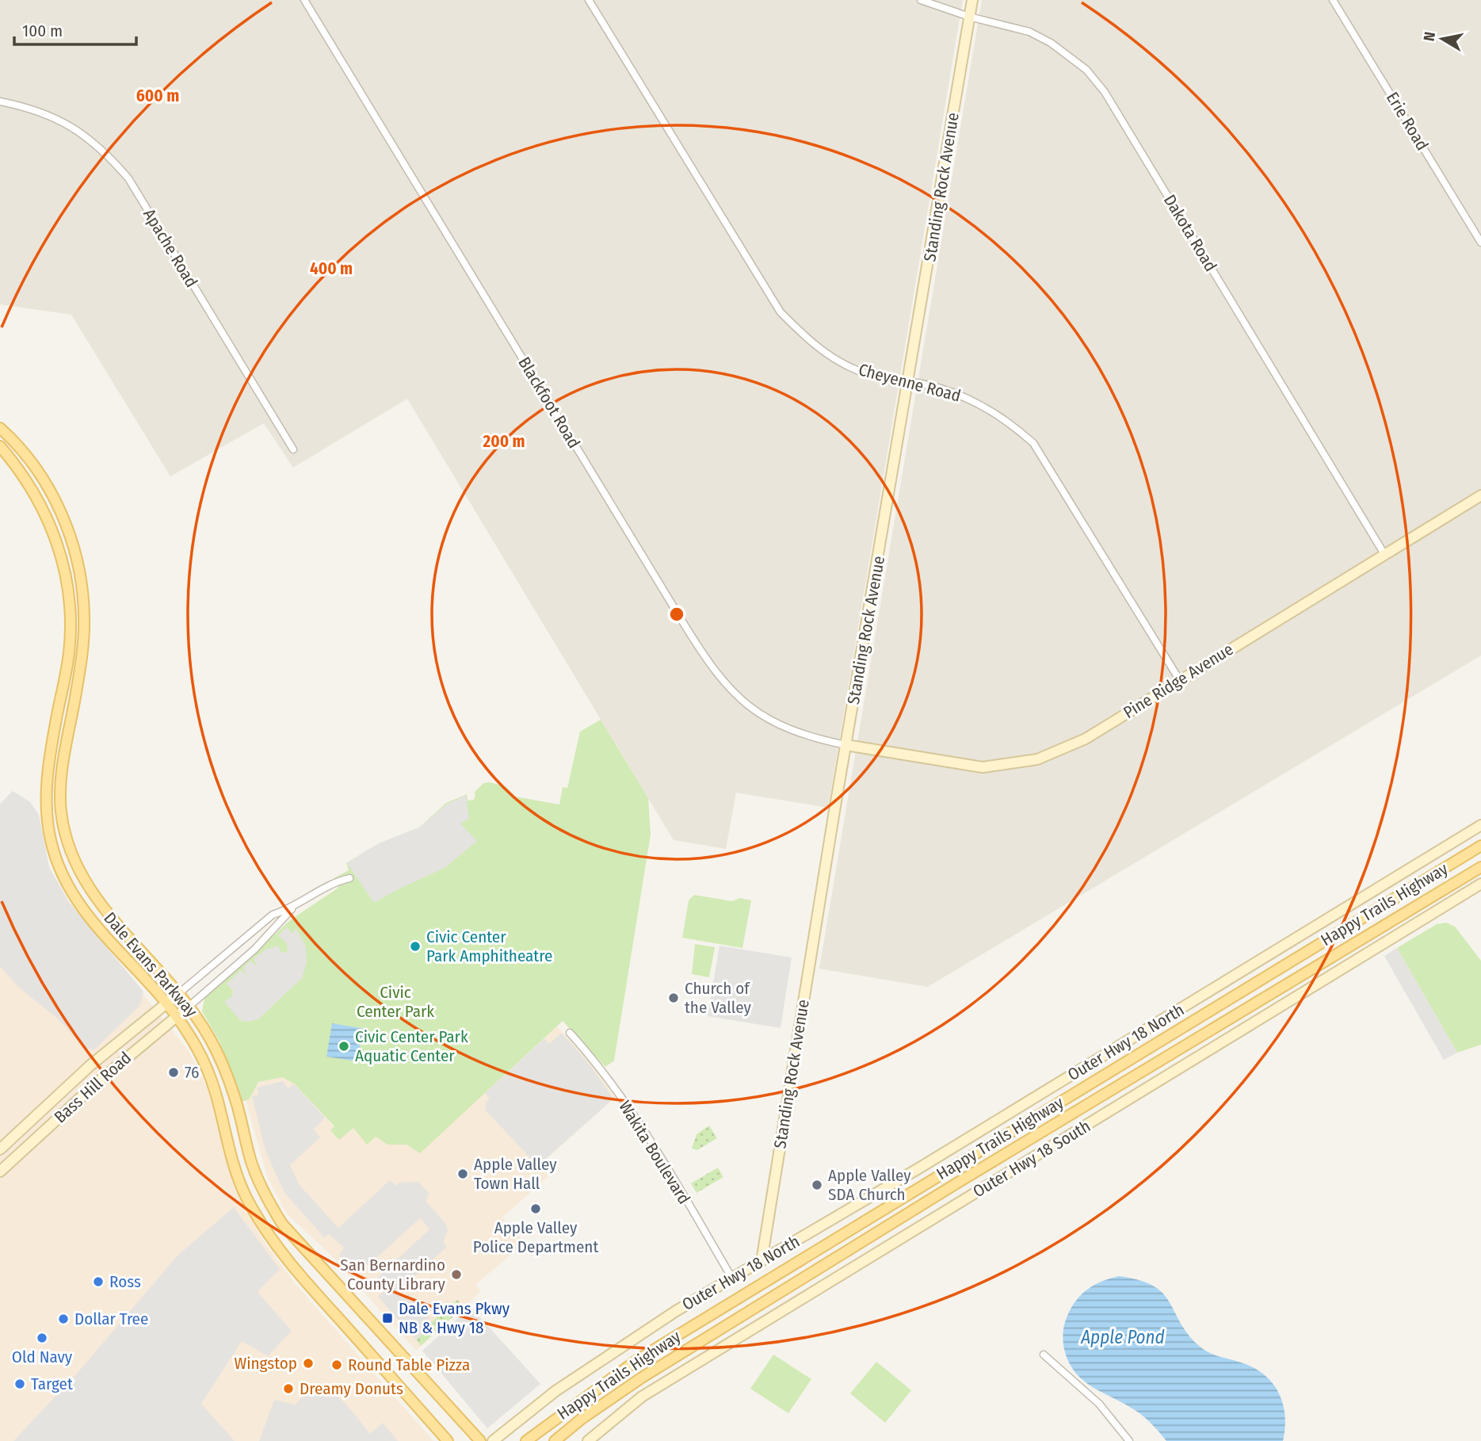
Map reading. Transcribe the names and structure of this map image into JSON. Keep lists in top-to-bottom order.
{
  "streets": {
    "main road": ["Happy Trails Highway", "Dale Evans Parkway"],
    "street": [
      "Erie Road",
      "Standing Rock Avenue",
      "Dakota Road",
      "Apache Road",
      "Cheyenne Road",
      "Blackfoot Road",
      "Pine Ridge Avenue",
      "Outer Hwy 18 North",
      "Bass Hill Road",
      "Wakita Boulevard",
      "Outer Hwy 18 South"
    ]
  },
  "crossings": [
    ["Standing Rock Avenue", "Dakota Road"],
    ["Standing Rock Avenue", "Cheyenne Road"],
    ["Standing Rock Avenue", "Blackfoot Road"],
    ["Standing Rock Avenue", "Pine Ridge Avenue"],
    ["Standing Rock Avenue", "Outer Hwy 18 North"],
    ["Dakota Road", "Pine Ridge Avenue"],
    ["Cheyenne Road", "Pine Ridge Avenue"],
    ["Blackfoot Road", "Pine Ridge Avenue"],
    ["Dale Evans Parkway", "Bass Hill Road"],
    ["Outer Hwy 18 North", "Wakita Boulevard"]
  ],
  "water": ["Apple Pond"],
  "parks": ["Civic Center Park"],
  "places": {
    "other": [
      "Civic Center Park Amphitheatre",
      "Church of the Valley",
      "Civic Center Park Aquatic Center",
      "76",
      "Apple Valley Town Hall",
      "Apple Valley SDA Church",
      "Apple Valley Police Department",
      "San Bernardino County Library",
      "Ross",
      "Dollar Tree",
      "Old Navy",
      "Wingstop",
      "Round Table Pizza",
      "Target",
      "Dreamy Donuts"
    ],
    "transit": ["Dale Evans Pkwy NB & Hwy 18"]
  },
  "scale_bar": "100 m",
  "north": "left",
  "rings": ["600 m", "400 m", "200 m"]
}
